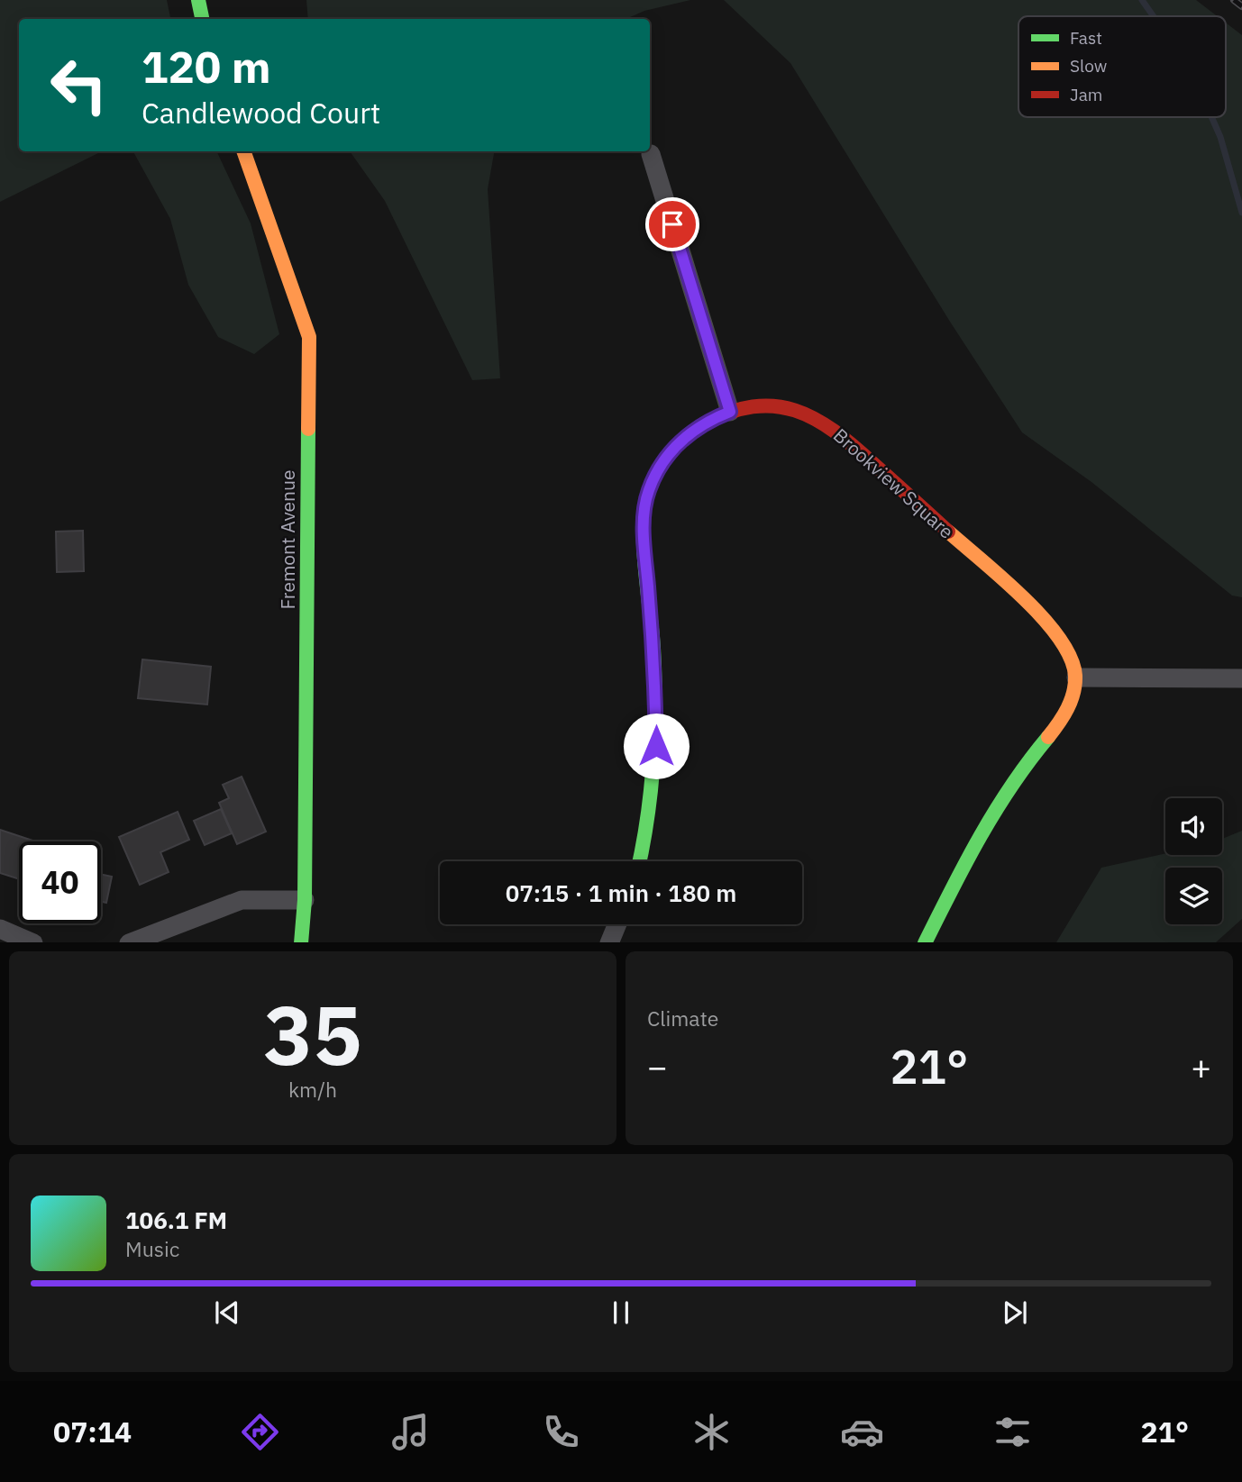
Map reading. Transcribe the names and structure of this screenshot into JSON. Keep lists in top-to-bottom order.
{
  "streets": {
    "street": ["Brookview Square", "Fremont Avenue"]
  },
  "legend": ["Fast", "Slow", "Jam"],
  "page": {
    "turn": ["120 m", "Candlewood Court"],
    "limit": "40",
    "trip": "07:15 · 1 min · 180 m",
    "tile": [
      ["35", "km/h"],
      "Climate"
    ],
    "heat": ["−", "21°", "+"],
    "song": ["106.1 FM", "Music"],
    "tabs": ["07:14", "21°"]
  }
}
